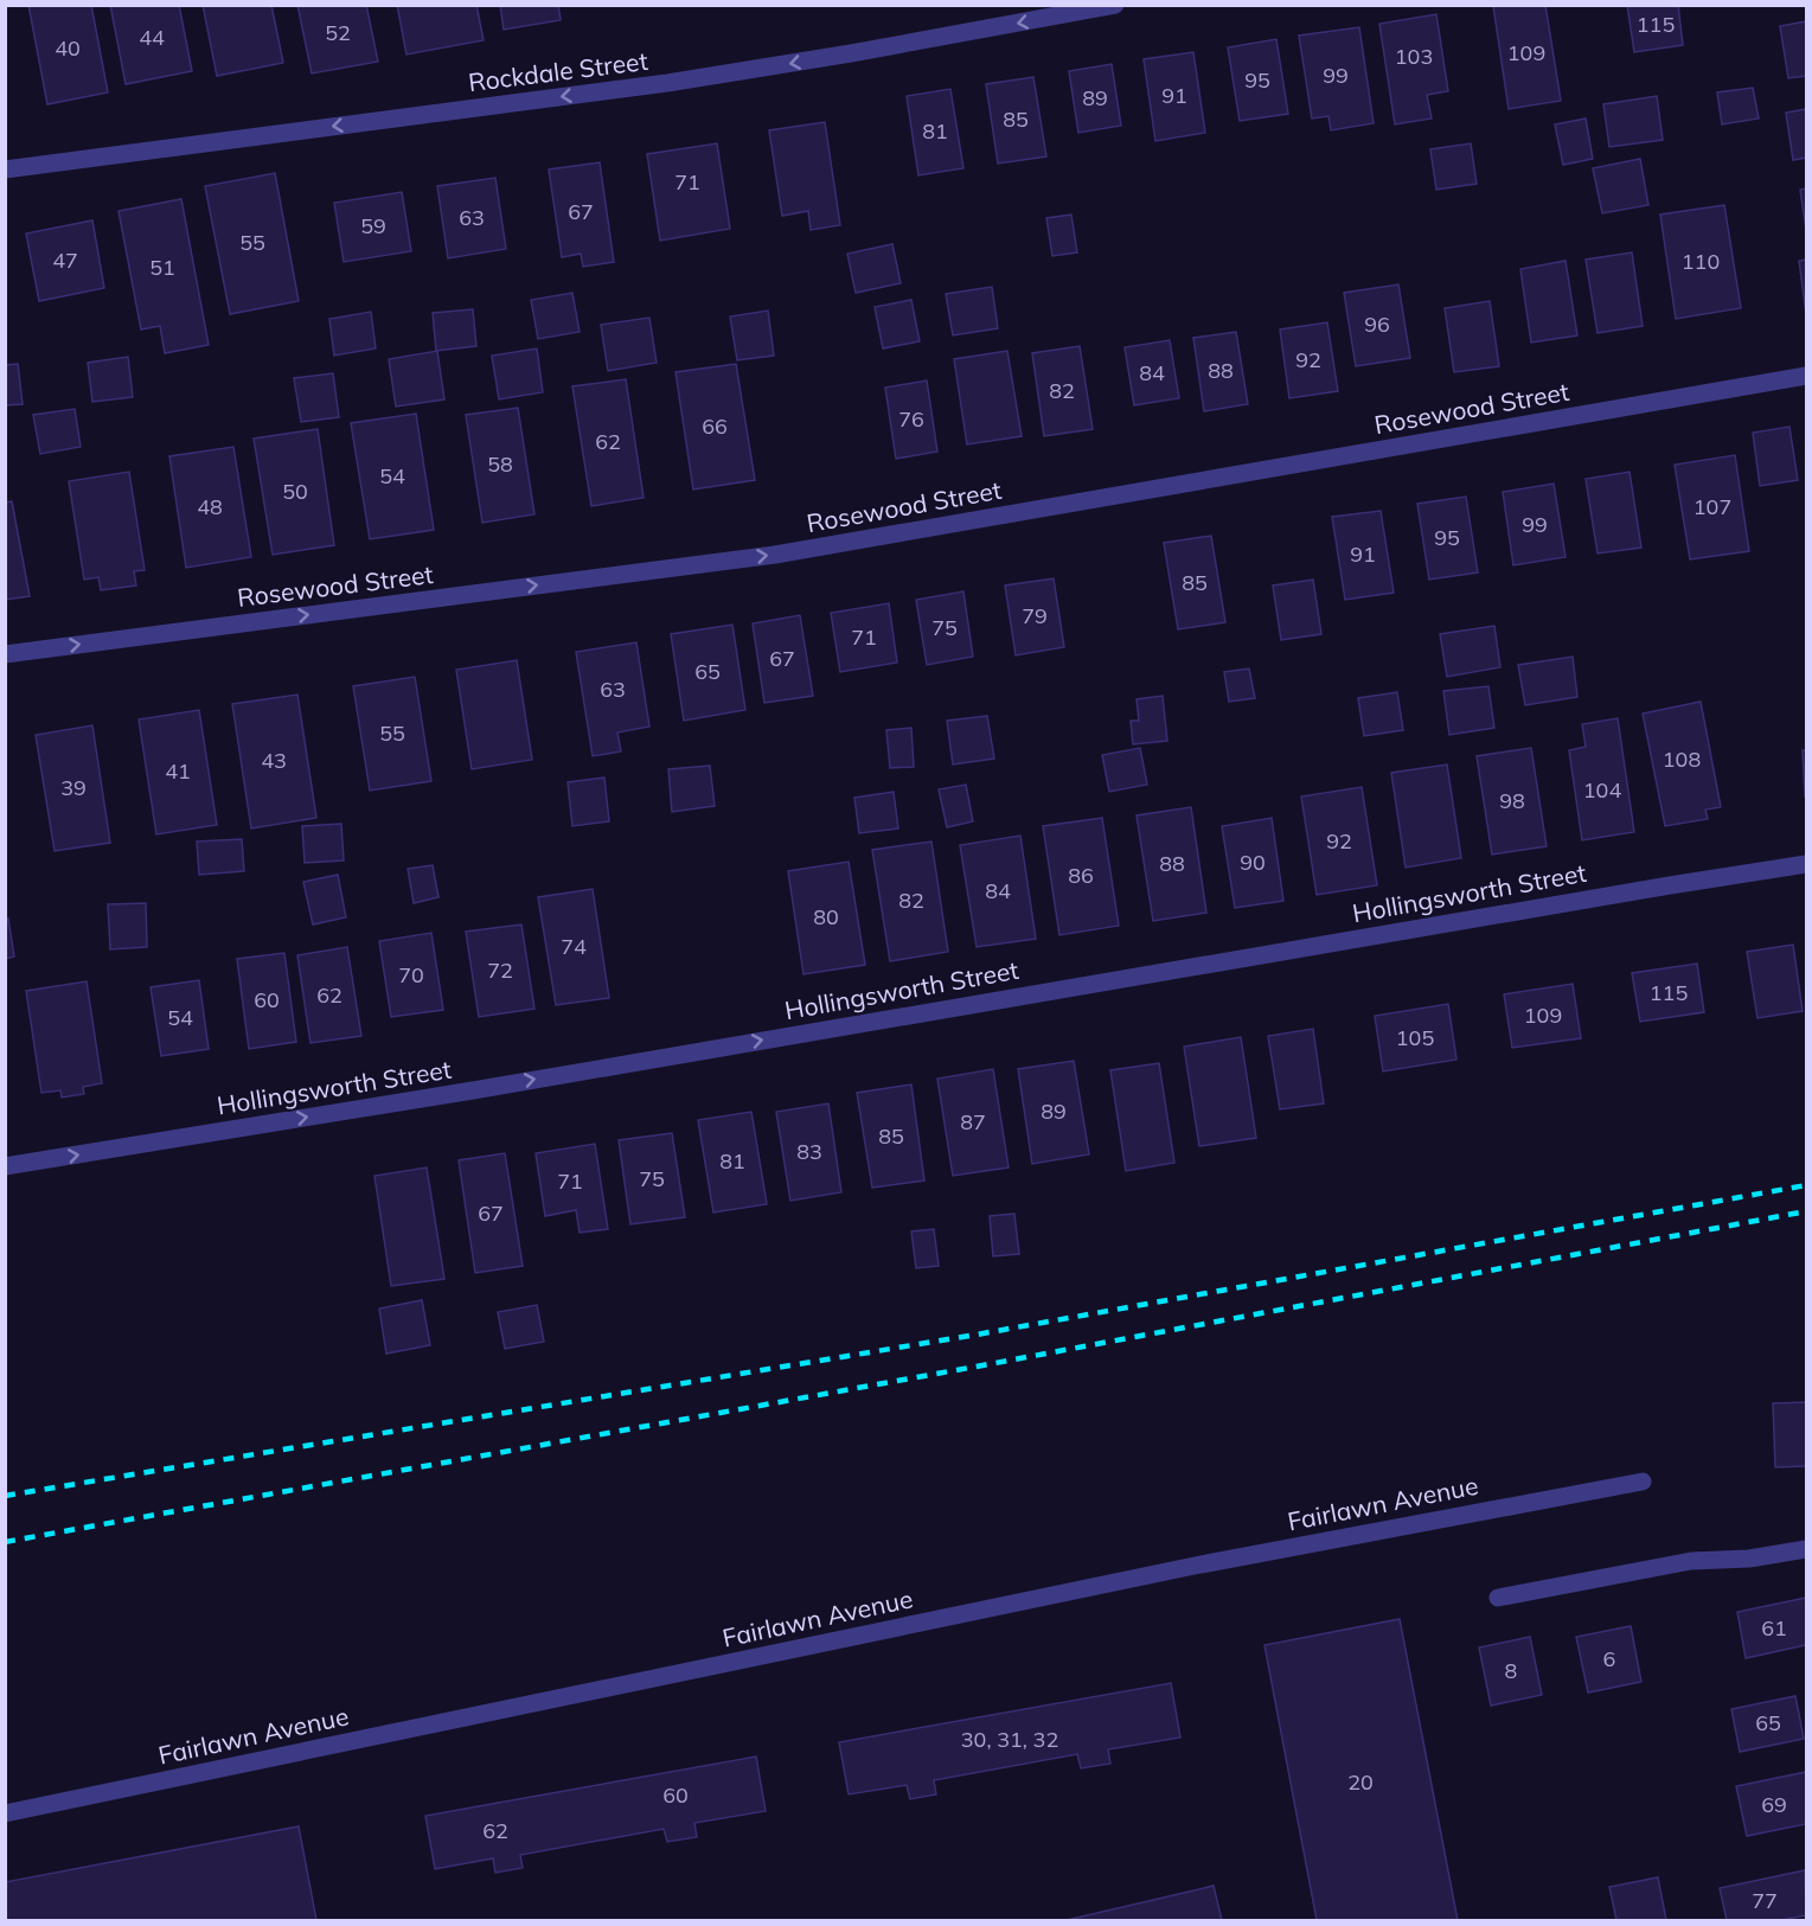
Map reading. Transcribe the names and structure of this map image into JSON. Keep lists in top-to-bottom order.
{
  "streets": {
    "street": [
      "Rockdale Street",
      "Rosewood Street",
      "Hollingsworth Street",
      "Fairlawn Avenue"
    ]
  },
  "one_way": ["Rockdale Street", "Rosewood Street", "Hollingsworth Street"],
  "house_numbers": [
    "115",
    "52",
    "44",
    "40",
    "109",
    "103",
    "99",
    "95",
    "91",
    "89",
    "85",
    "81",
    "71",
    "67",
    "63",
    "59",
    "55",
    "47",
    "110",
    "51",
    "96",
    "92",
    "88",
    "84",
    "82",
    "76",
    "66",
    "62",
    "58",
    "54",
    "50",
    "48",
    "107",
    "99",
    "95",
    "91",
    "85",
    "79",
    "75",
    "71",
    "67",
    "65",
    "63",
    "55",
    "108",
    "43",
    "41",
    "39",
    "104",
    "98",
    "92",
    "90",
    "88",
    "86",
    "84",
    "82",
    "80",
    "74",
    "72",
    "70",
    "115",
    "62",
    "60",
    "109",
    "54",
    "105",
    "89",
    "87",
    "85",
    "83",
    "81",
    "75",
    "71",
    "67",
    "61",
    "6",
    "8",
    "65",
    "30, 31, 32",
    "20",
    "60",
    "69",
    "62",
    "77"
  ]
}
